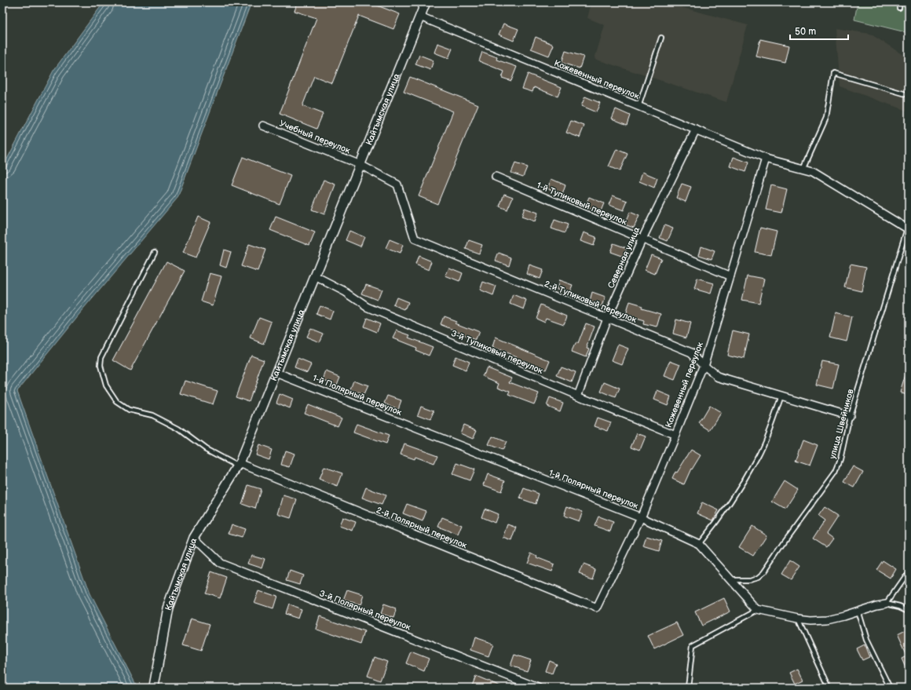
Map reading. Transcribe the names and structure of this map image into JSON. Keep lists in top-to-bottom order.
{
  "streets": {
    "street": [
      "Кожевенный переулок",
      "Кайтымская улица",
      "Учебный переулок",
      "1-й Тупиковый переулок",
      "Северная улица",
      "2-й Тупиковый переулок",
      "3-й Тупиковый переулок",
      "1-й Полярный переулок",
      "2-й Полярный переулок",
      "3-й Полярный переулок"
    ],
    "lane": ["улица Швейников"]
  },
  "crossings": [
    ["Кожевенный переулок", "Кайтымская улица"],
    ["Кожевенный переулок", "1-й Тупиковый переулок"],
    ["Кожевенный переулок", "Северная улица"],
    ["Кожевенный переулок", "2-й Тупиковый переулок"],
    ["Кожевенный переулок", "3-й Тупиковый переулок"],
    ["Кожевенный переулок", "1-й Полярный переулок"],
    ["Кожевенный переулок", "улица Швейников"],
    ["Кожевенный переулок", "2-й Полярный переулок"],
    ["Кайтымская улица", "Учебный переулок"],
    ["Кайтымская улица", "2-й Тупиковый переулок"],
    ["Кайтымская улица", "3-й Тупиковый переулок"],
    ["Кайтымская улица", "1-й Полярный переулок"],
    ["Кайтымская улица", "2-й Полярный переулок"],
    ["Кайтымская улица", "3-й Полярный переулок"],
    ["Учебный переулок", "2-й Тупиковый переулок"],
    ["1-й Тупиковый переулок", "Северная улица"],
    ["Северная улица", "2-й Тупиковый переулок"],
    ["Северная улица", "3-й Тупиковый переулок"],
    ["2-й Тупиковый переулок", "улица Швейников"],
    ["1-й Полярный переулок", "улица Швейников"]
  ],
  "scale_bar": "50 m"
}
